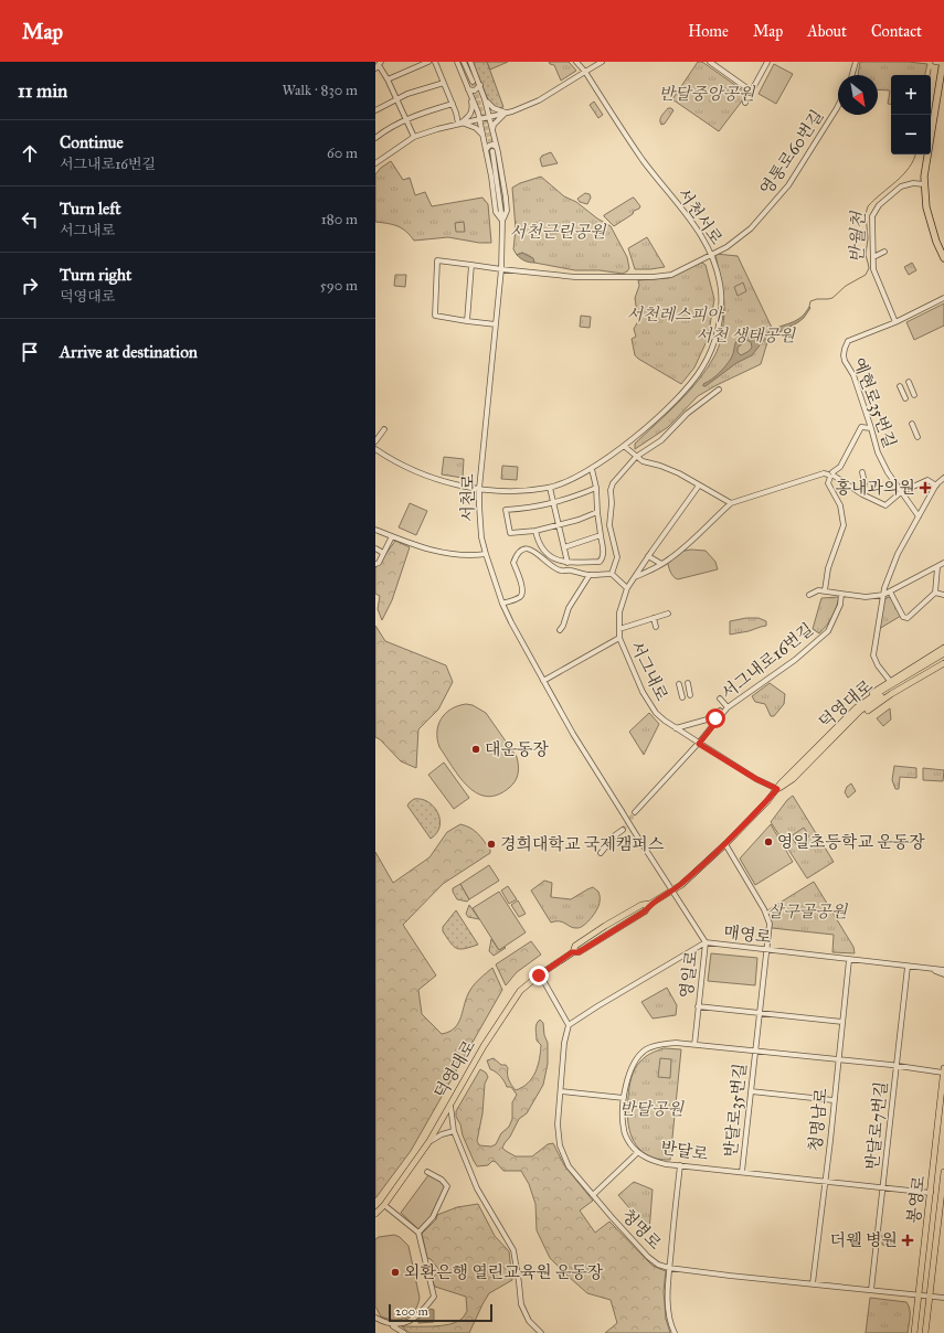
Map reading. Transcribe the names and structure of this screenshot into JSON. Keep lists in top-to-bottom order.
{
  "streets": {
    "main road": ["덕영대로", "봉영로"],
    "street": [
      "영통로60번길",
      "서천서로",
      "예현로35번길",
      "서천로",
      "서그내로16번길",
      "서그내로",
      "매영로",
      "영일로",
      "반달로35번길",
      "청명남로",
      "반달로7번길",
      "반달로",
      "청명로"
    ]
  },
  "crossings": [
    ["영통로60번길", "서천서로"],
    ["영통로60번길", "서천로"],
    ["서천서로", "서천로"],
    ["서천로", "덕영대로"],
    ["서천로", "영일로"],
    ["서그내로16번길", "서그내로"],
    ["서그내로", "덕영대로"],
    ["덕영대로", "영일로"],
    ["덕영대로", "반달로35번길"],
    ["매영로", "영일로"],
    ["매영로", "반달로35번길"],
    ["매영로", "청명남로"],
    ["매영로", "반달로7번길"],
    ["매영로", "청명로"],
    ["영일로", "반달로35번길"],
    ["영일로", "반달로"],
    ["반달로35번길", "반달로"],
    ["청명남로", "반달로"],
    ["청명남로", "청명로"],
    ["반달로7번길", "반달로"],
    ["반달로7번길", "청명로"],
    ["반달로", "봉영로"],
    ["봉영로", "청명로"]
  ],
  "water": ["반월천"],
  "parks": [
    "반달중앙공원",
    "서천근린공원",
    "서천레스피아",
    "서천 생태공원",
    "살구골공원",
    "반달공원"
  ],
  "places": {
    "health": ["홍내과의원", "더웰 병원"],
    "other": [
      "대운동장",
      "영일초등학교 운동장",
      "경희대학교 국제캠퍼스",
      "외환은행 열린교육원 운동장"
    ]
  },
  "scale_bar": "200 m",
  "north": "bottom right",
  "page": {
    "header": "Map",
    "nav": [
      "Home",
      "Map",
      "About",
      "Contact"
    ],
    "heading": ["11 min", "Walk · 830 m"],
    "map_buttons": ["+", "−"],
    "list": [
      ["Continue", "서그내로16번길", "60 m"],
      ["Turn left", "서그내로", "180 m"],
      ["Turn right", "덕영대로", "590 m"],
      "Arrive at destination"
    ],
    "scale": "200 m"
  }
}
